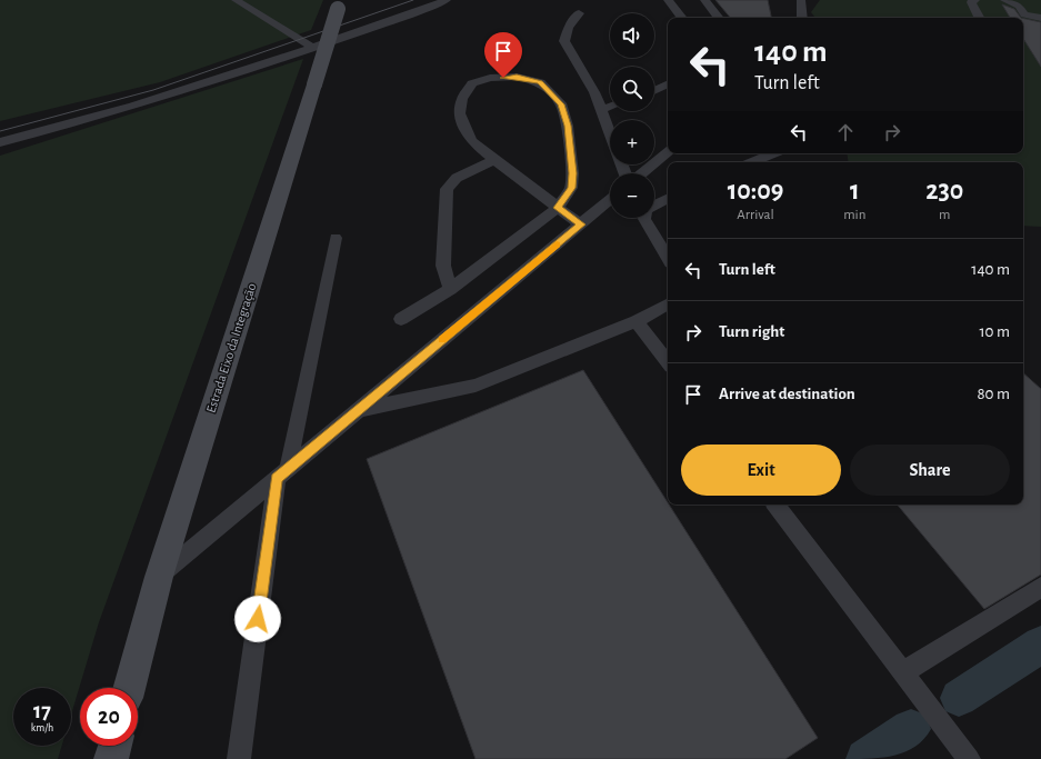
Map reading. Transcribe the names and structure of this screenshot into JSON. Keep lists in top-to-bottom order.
{
  "streets": {
    "main road": ["Estrada Eixo da Integração"]
  },
  "page": {
    "map_buttons": ["+", "−"],
    "turn": ["140 m", "Turn left"],
    "eta": [
      "10:09",
      "Arrival",
      "1",
      "min",
      "230",
      "m"
    ],
    "list": [
      {
        "name": "Turn left",
        "value": "140 m"
      },
      {
        "name": "Turn right",
        "value": "10 m"
      },
      {
        "name": "Arrive at destination",
        "value": "80 m"
      }
    ],
    "buttons": ["Exit", "Share"],
    "speed": "17 km/h",
    "limit": "20"
  }
}
